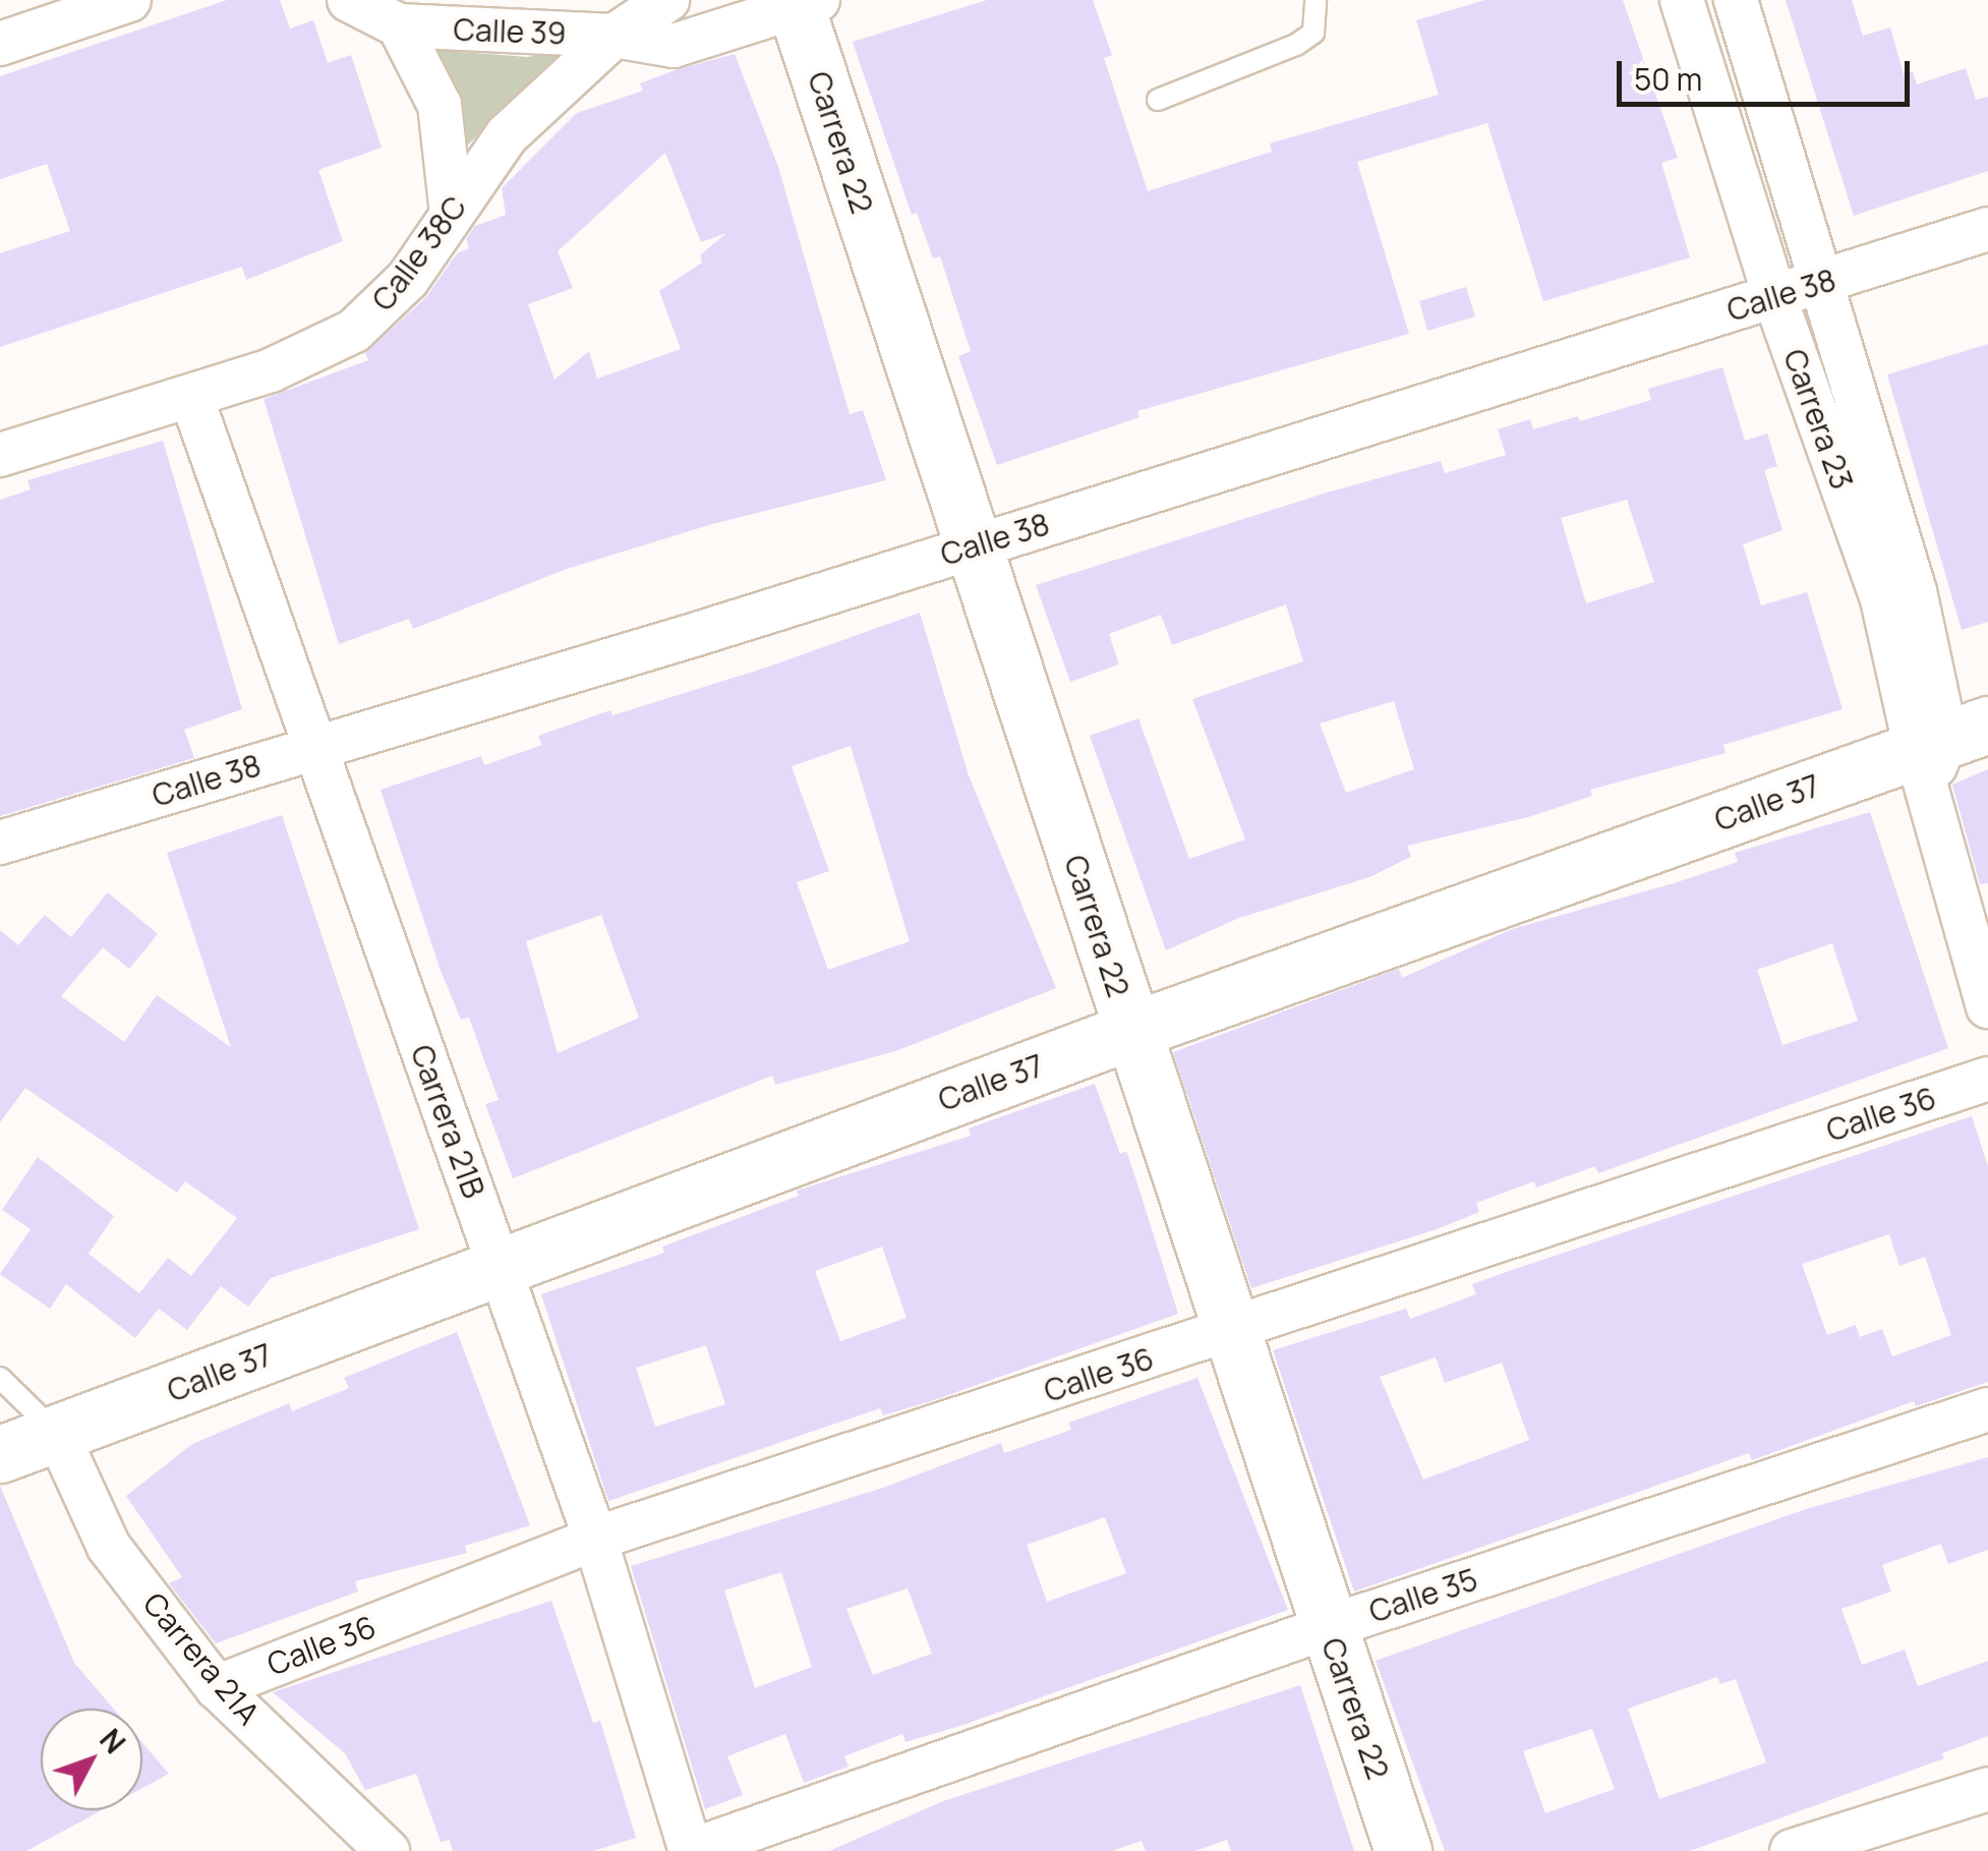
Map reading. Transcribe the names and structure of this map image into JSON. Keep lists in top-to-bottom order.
{
  "streets": {
    "street": [
      "Calle 39",
      "Carrera 22",
      "Calle 38C",
      "Calle 38",
      "Carrera 23",
      "Calle 37",
      "Calle 36",
      "Carrera 21B",
      "Calle 35",
      "Carrera 21A"
    ]
  },
  "crossings": [
    ["Calle 39", "Carrera 22"],
    ["Calle 39", "Calle 38C"],
    ["Carrera 22", "Calle 38"],
    ["Carrera 22", "Calle 37"],
    ["Carrera 22", "Calle 36"],
    ["Carrera 22", "Calle 35"],
    ["Calle 38C", "Carrera 21B"],
    ["Calle 38", "Carrera 23"],
    ["Calle 38", "Carrera 21B"],
    ["Carrera 23", "Calle 37"],
    ["Calle 37", "Carrera 21B"],
    ["Calle 37", "Carrera 21A"],
    ["Calle 36", "Carrera 21B"],
    ["Calle 36", "Carrera 21A"],
    ["Carrera 21B", "Calle 35"]
  ],
  "scale_bar": "50 m",
  "north": "top right"
}
